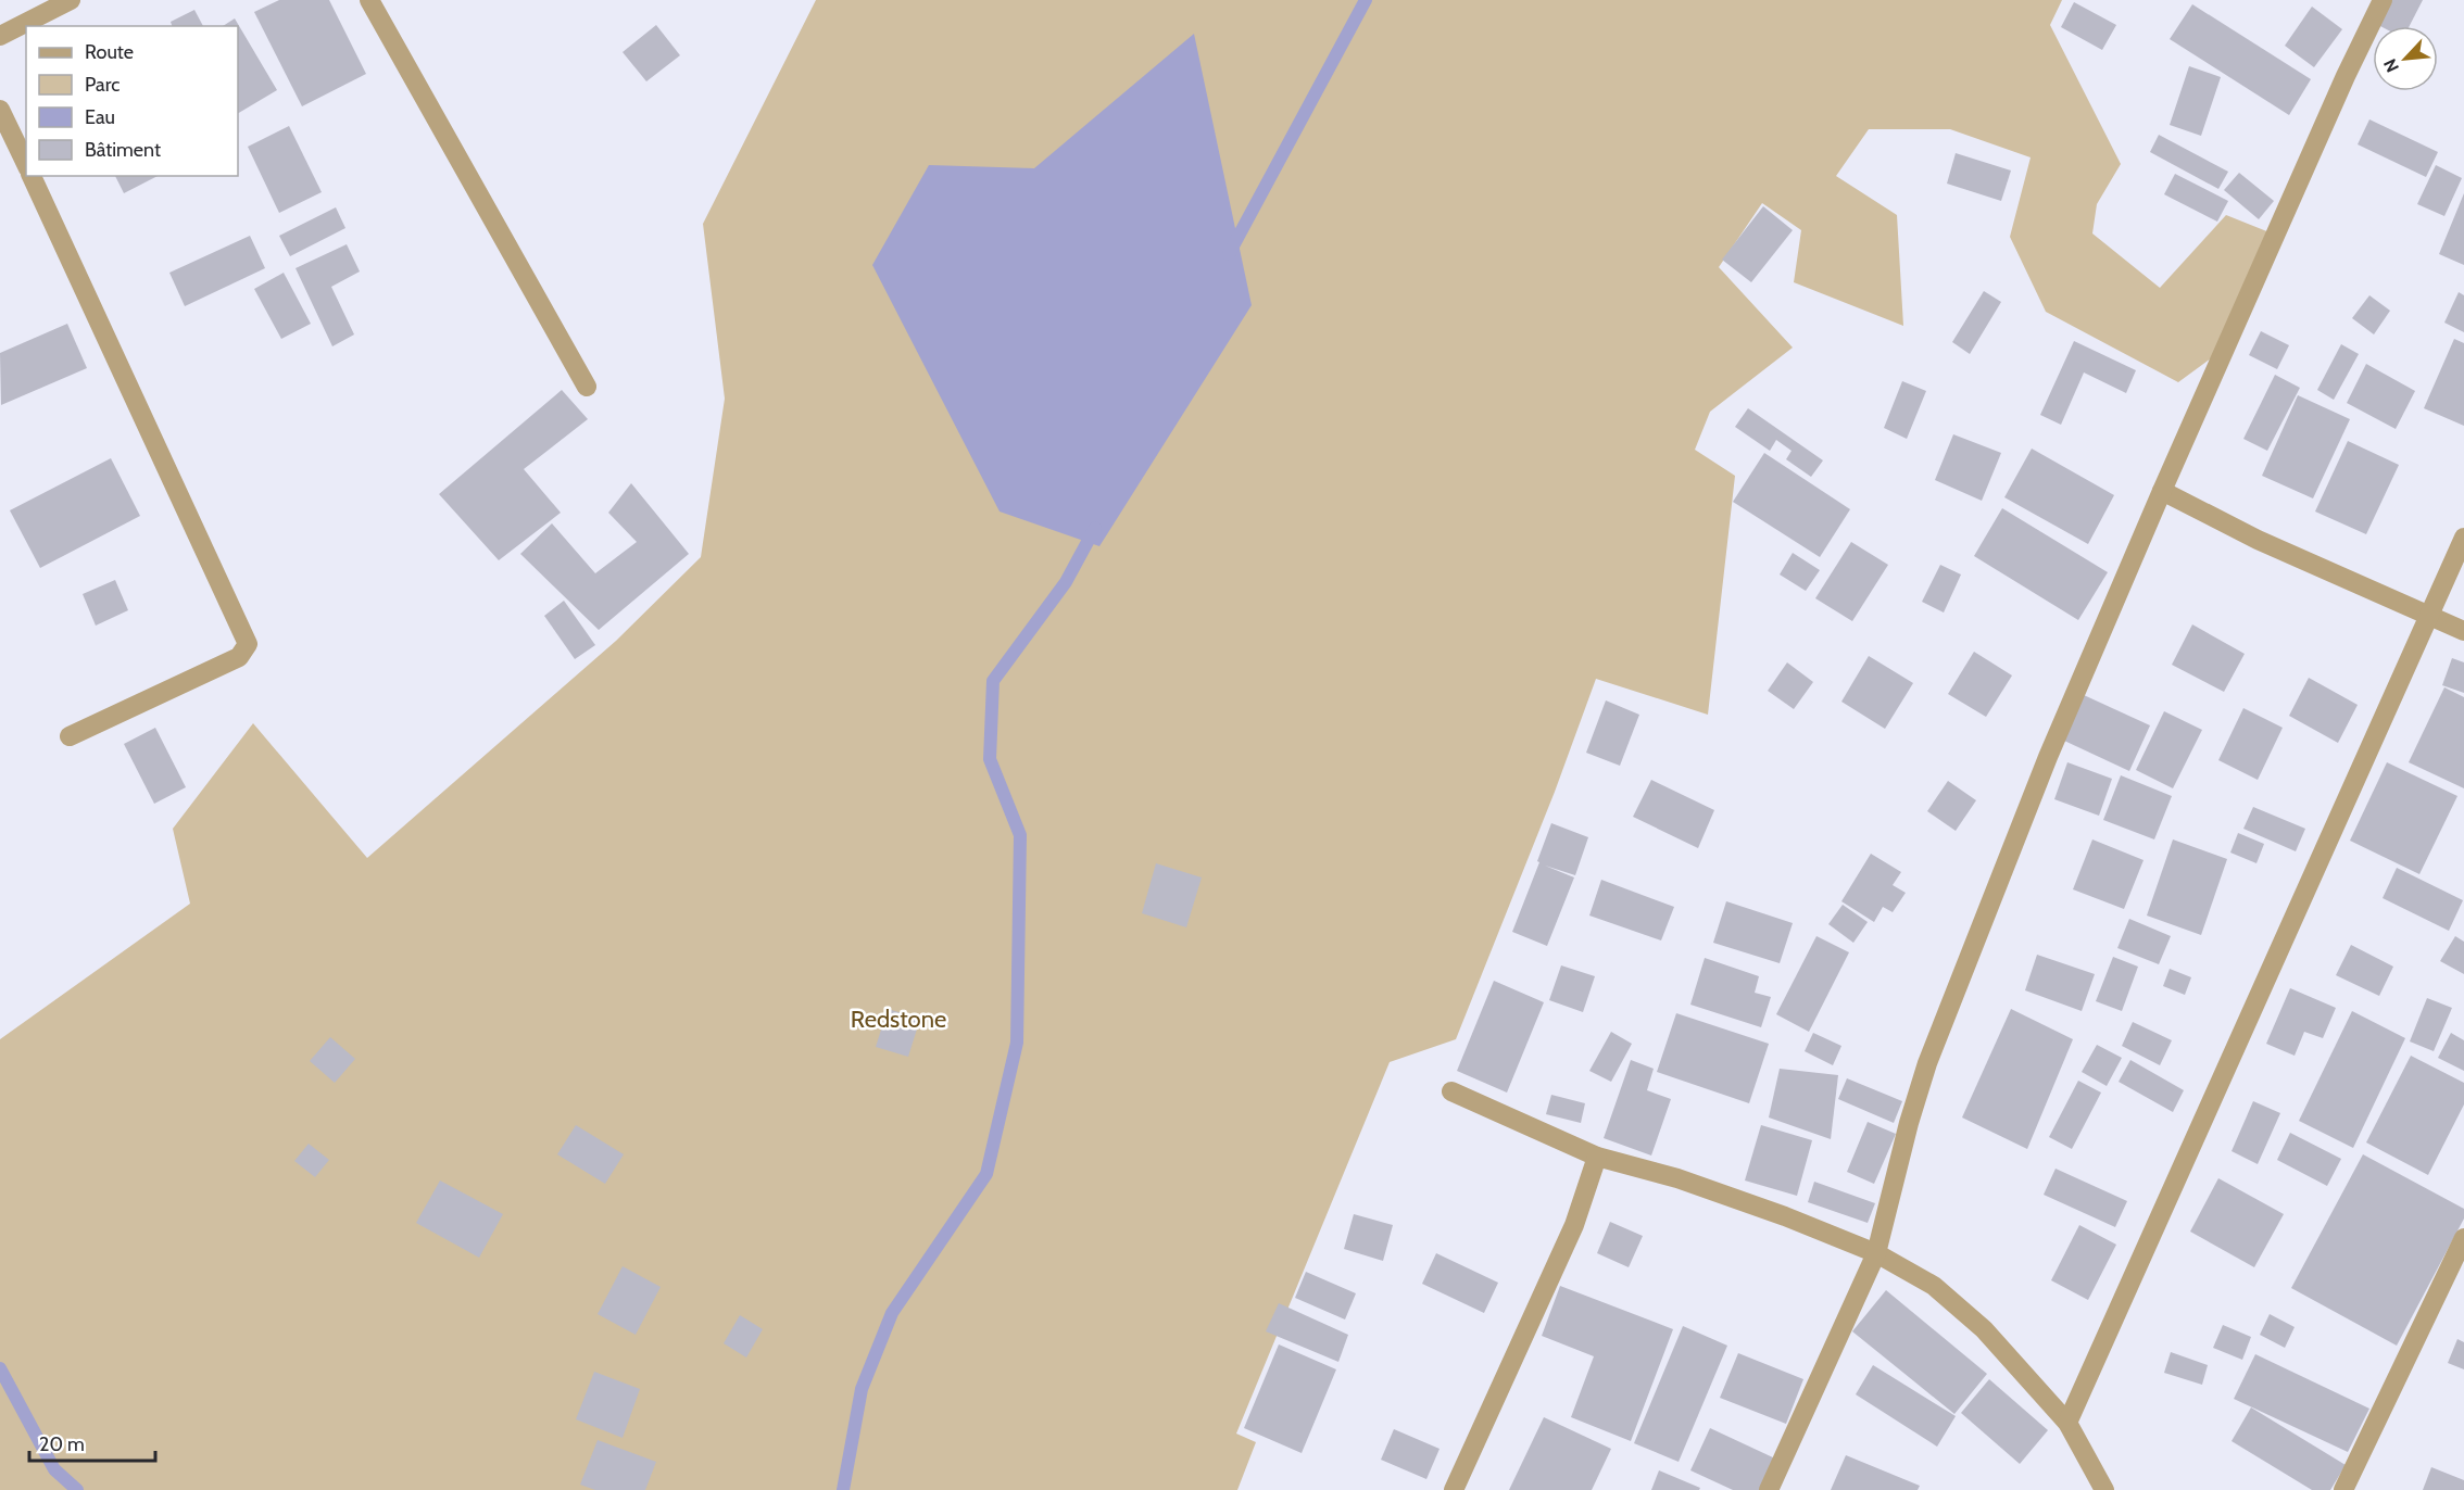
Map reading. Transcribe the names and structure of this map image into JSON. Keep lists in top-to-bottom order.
{
  "parks": ["Redstone"],
  "legend": [
    "Route",
    "Parc",
    "Eau",
    "Bâtiment"
  ],
  "scale_bar": "20 m",
  "north": "bottom left"
}
